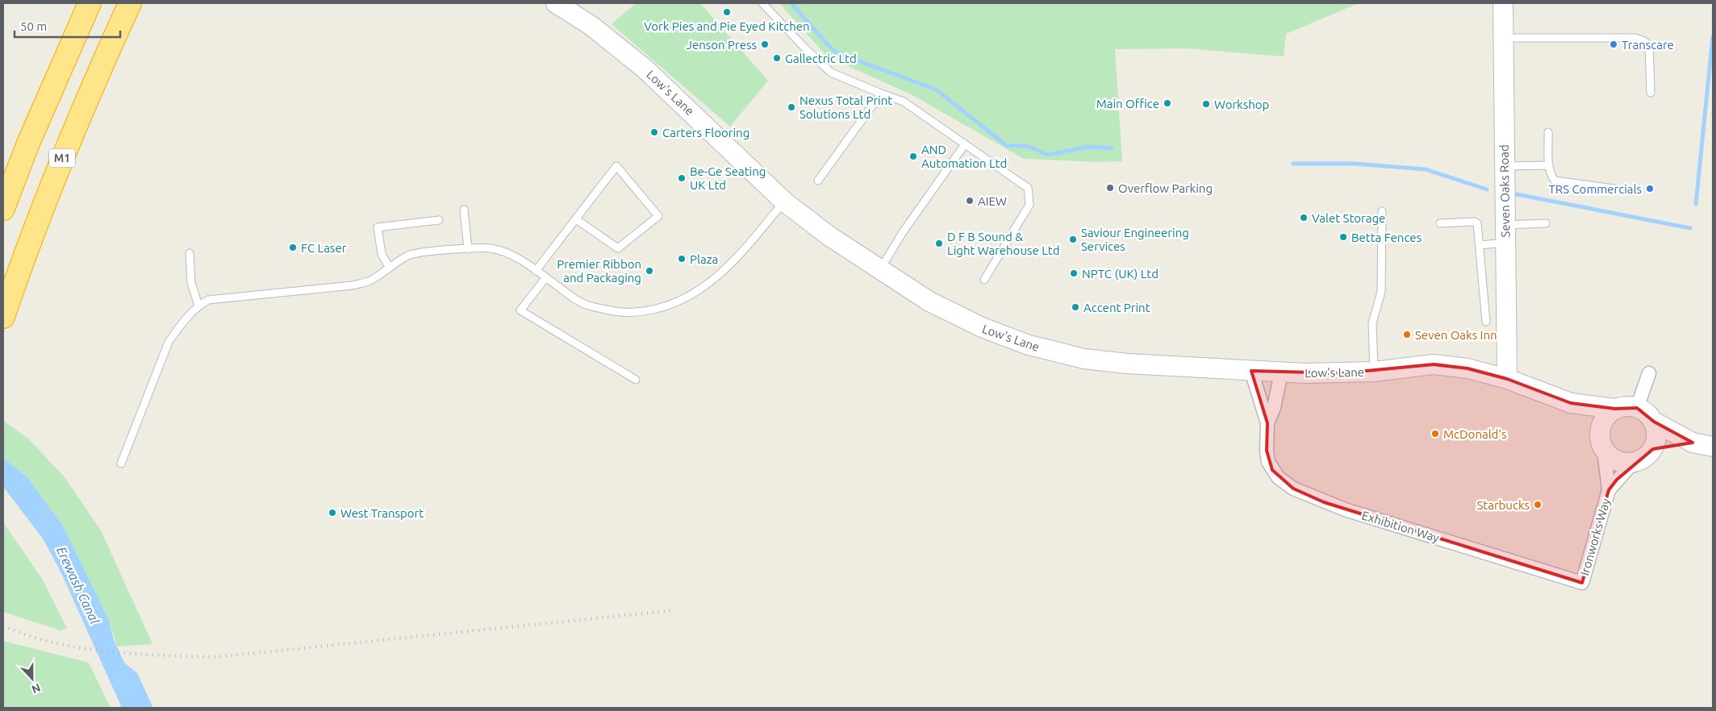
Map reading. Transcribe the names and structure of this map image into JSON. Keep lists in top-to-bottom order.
{
  "streets": {
    "highway": ["M1"],
    "street": [
      "Low's Lane",
      "Seven Oaks Road",
      "Exhibition Way",
      "Ironworks Way"
    ]
  },
  "crossings": [
    ["Low's Lane", "Seven Oaks Road"],
    ["Low's Lane", "Exhibition Way"],
    ["Low's Lane", "Ironworks Way"],
    ["Exhibition Way", "Ironworks Way"]
  ],
  "water": ["Erewash Canal"],
  "places": [
    "Vork Pies and Pie Eyed Kitchen",
    "Jenson Press",
    "Transcare",
    "Gallectric Ltd",
    "Main Office",
    "Workshop",
    "Nexus Total Print Solutions Ltd",
    "Carters Flooring",
    "AND Automation Ltd",
    "Be-Ge Seating UK Ltd",
    "Overflow Parking",
    "TRS Commercials",
    "AIEW",
    "Valet Storage",
    "Betta Fences",
    "Saviour Engineering Services",
    "D F B Sound & Light Warehouse Ltd",
    "FC Laser",
    "Plaza",
    "Premier Ribbon and Packaging",
    "NPTC (UK) Ltd",
    "Accent Print",
    "Seven Oaks Inn",
    "McDonald's",
    "Starbucks",
    "West Transport"
  ],
  "scale_bar": "50 m",
  "north": "bottom"
}
